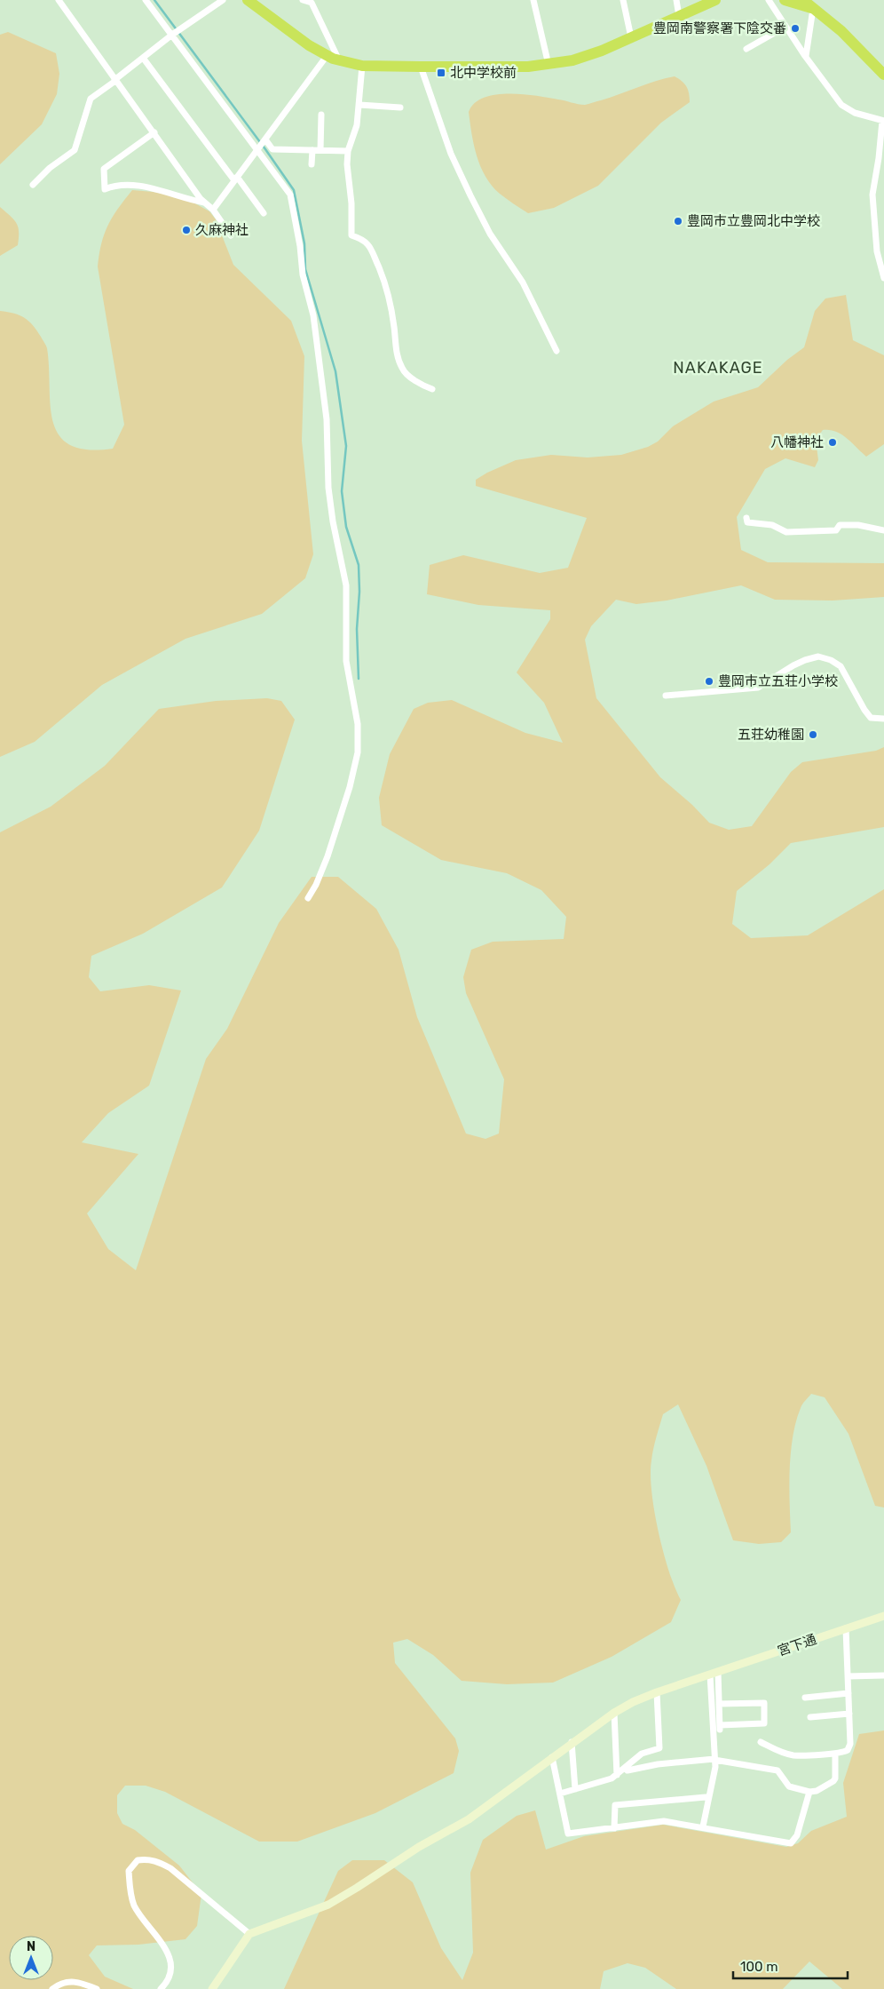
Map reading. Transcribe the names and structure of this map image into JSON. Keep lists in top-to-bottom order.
{
  "streets": {
    "street": ["宮下通"]
  },
  "districts": ["NAKAKAGE"],
  "places": {
    "other": [
      "豊岡南警察署下陰交番",
      "豊岡市立豊岡北中学校",
      "久麻神社",
      "八幡神社",
      "豊岡市立五荘小学校",
      "五荘幼稚園"
    ],
    "transit": ["北中学校前"]
  },
  "scale_bar": "100 m",
  "north": "top"
}
